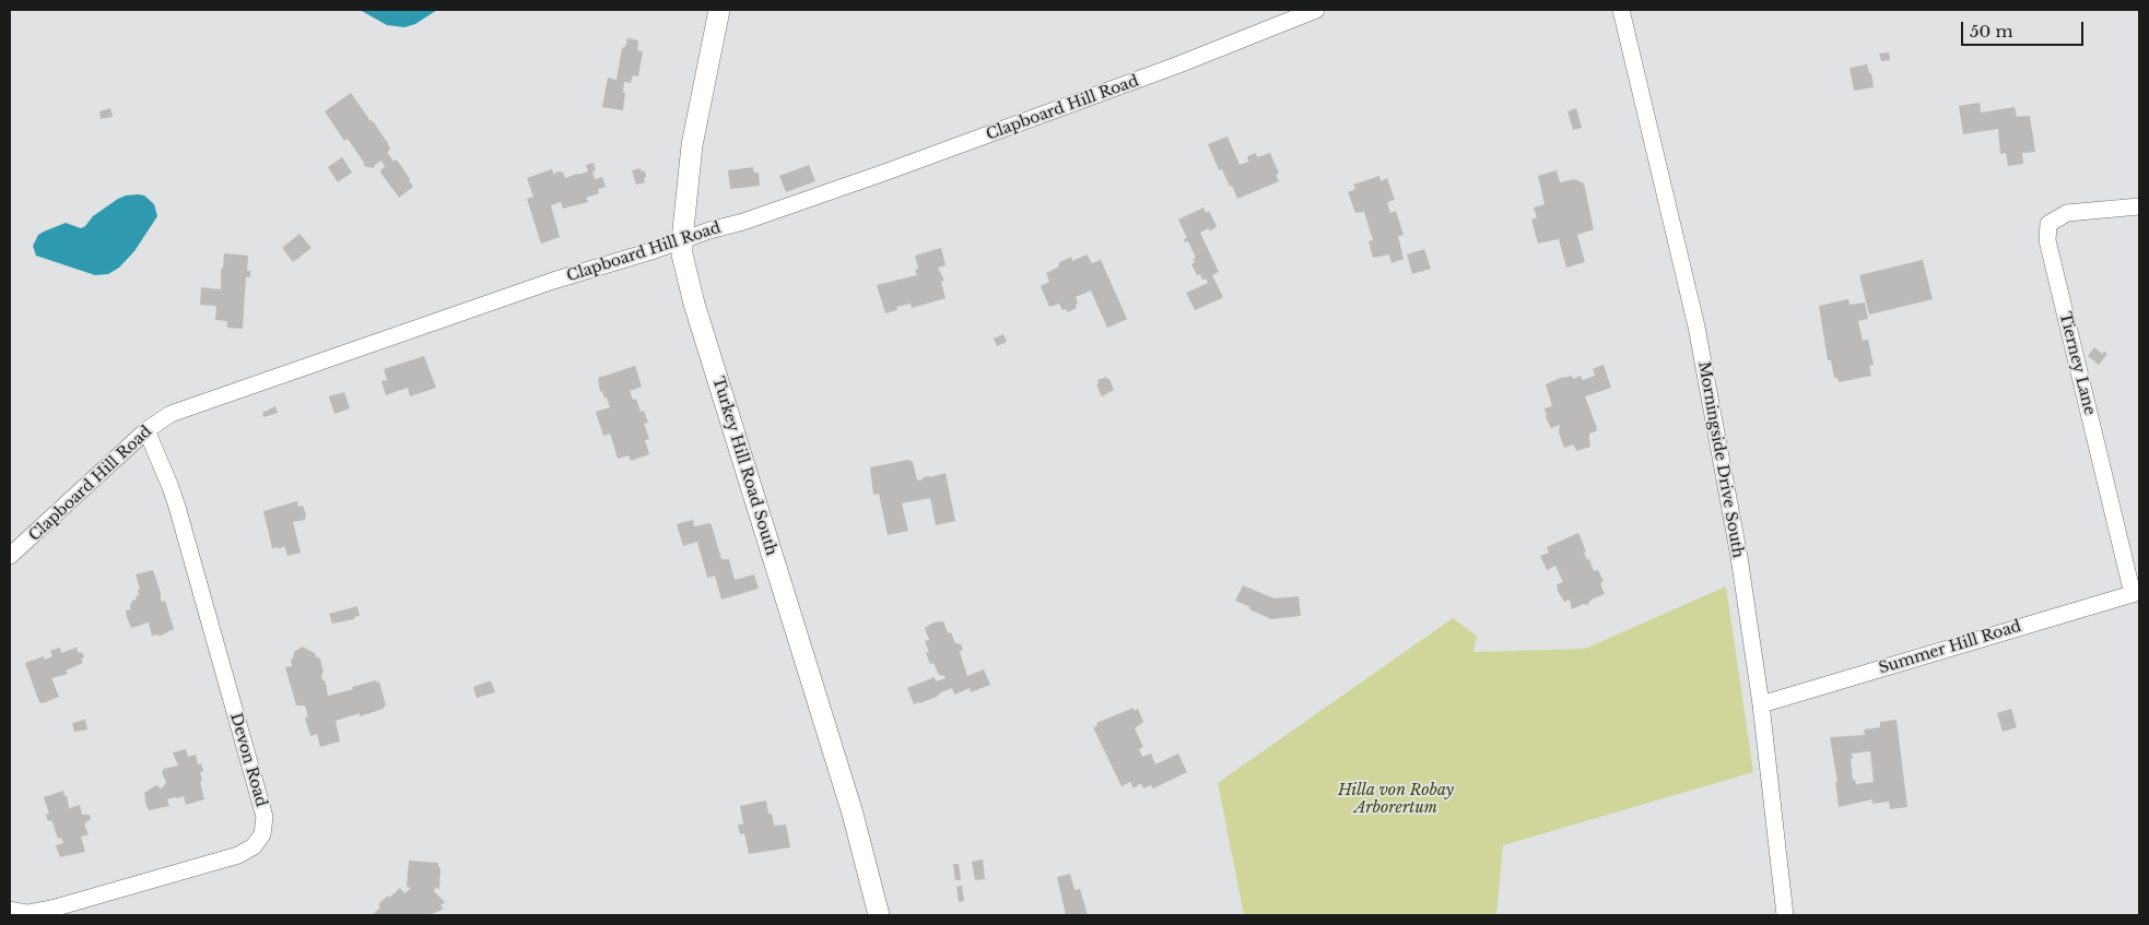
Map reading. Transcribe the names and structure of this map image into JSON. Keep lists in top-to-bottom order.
{
  "streets": {
    "street": [
      "Clapboard Hill Road",
      "Tierney Lane",
      "Morningside Drive South",
      "Turkey Hill Road South",
      "Summer Hill Road",
      "Devon Road"
    ]
  },
  "crossings": [
    ["Clapboard Hill Road", "Turkey Hill Road South"],
    ["Clapboard Hill Road", "Devon Road"],
    ["Tierney Lane", "Summer Hill Road"],
    ["Morningside Drive South", "Summer Hill Road"]
  ],
  "parks": ["Hilla von Robay Arborertum"],
  "scale_bar": "50 m"
}
